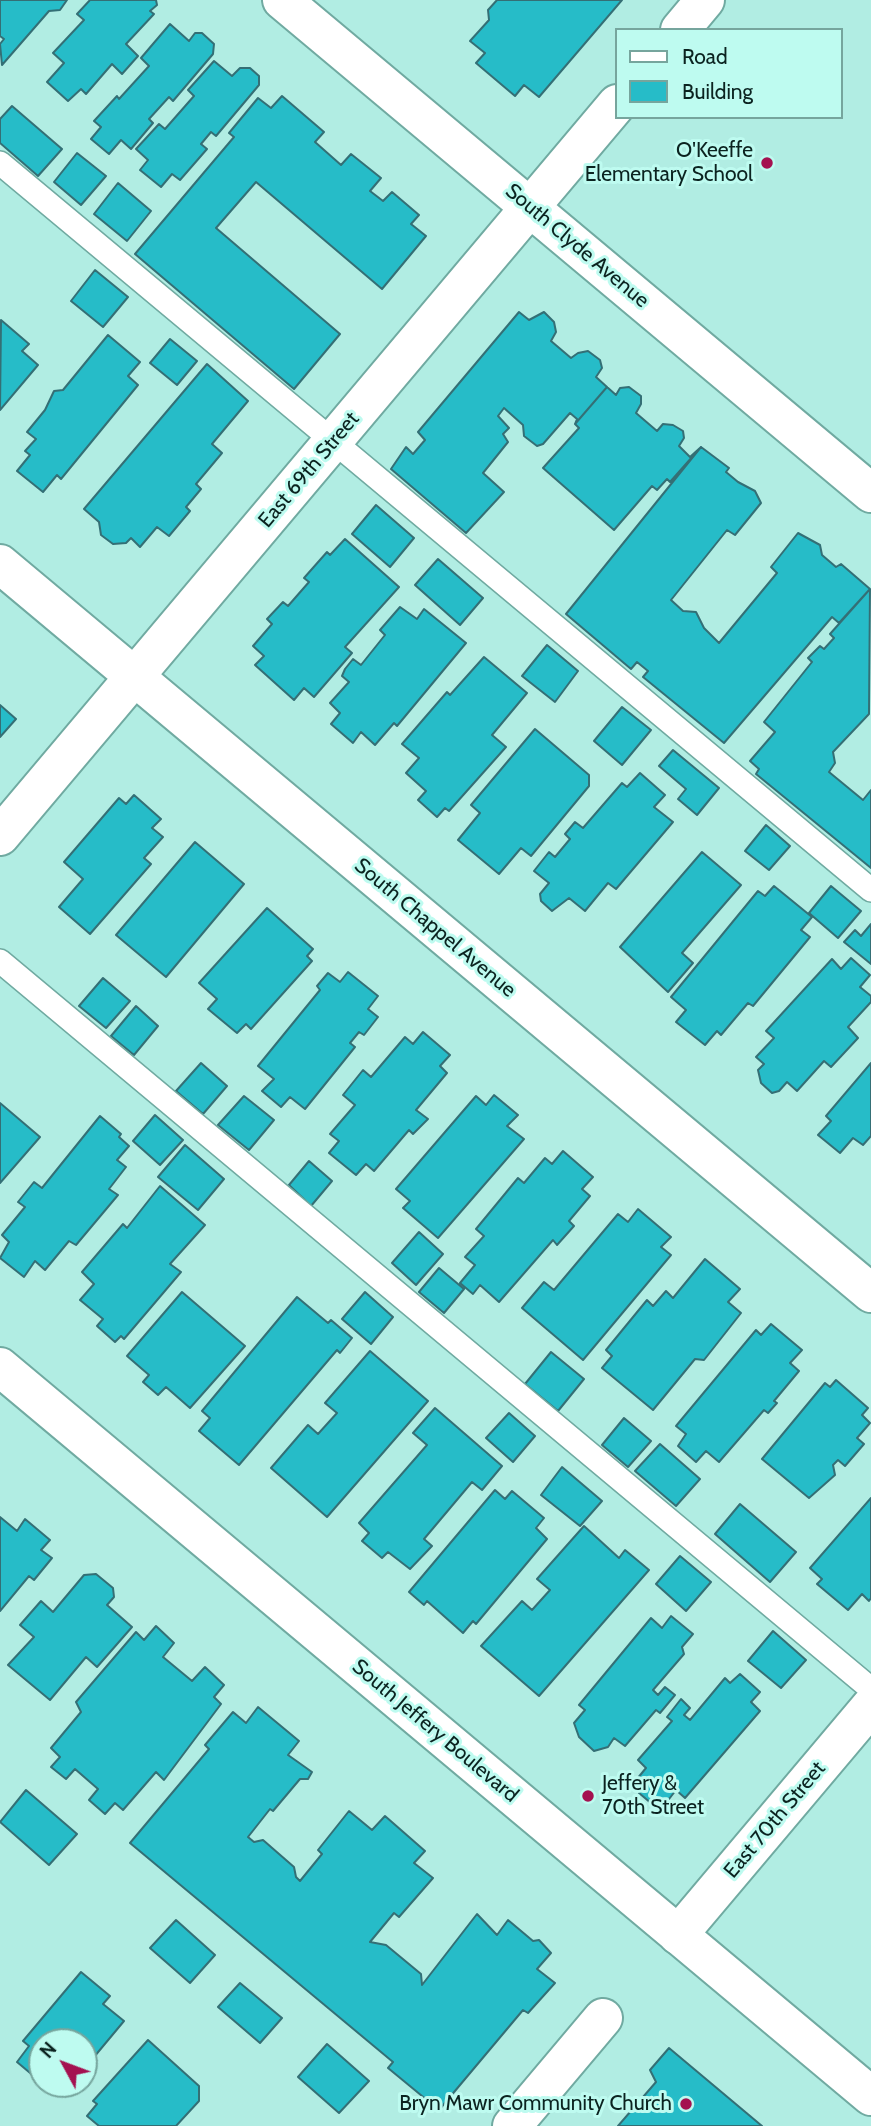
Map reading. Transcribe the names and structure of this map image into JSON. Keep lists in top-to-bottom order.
{
  "streets": {
    "street": [
      "South Clyde Avenue",
      "East 69th Street",
      "South Chappel Avenue",
      "South Jeffery Boulevard",
      "East 70th Street"
    ]
  },
  "crossings": [
    ["South Clyde Avenue", "East 69th Street"],
    ["East 69th Street", "South Chappel Avenue"],
    ["South Jeffery Boulevard", "East 70th Street"]
  ],
  "places": ["O'Keeffe Elementary School", "Jeffery & 70th Street", "Bryn Mawr Community Church"],
  "legend": ["Road", "Building"],
  "north": "top left"
}
